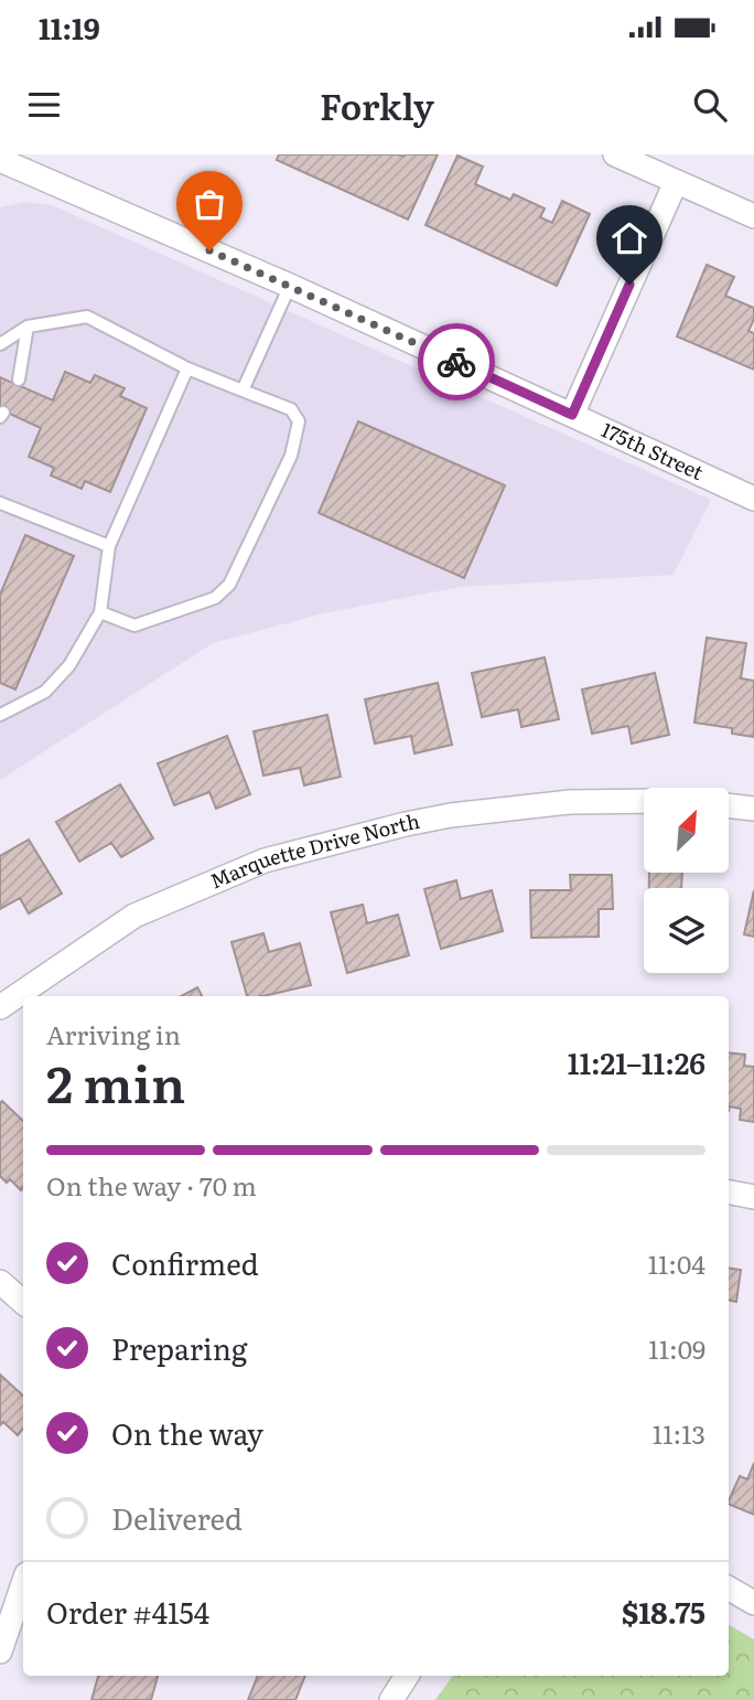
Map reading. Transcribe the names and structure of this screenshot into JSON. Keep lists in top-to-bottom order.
{
  "streets": {
    "street": ["175th Street", "Marquette Drive North"]
  },
  "north": "top right",
  "page": {
    "status": "11:19",
    "header": "Forkly",
    "heading": ["2 min", "Arriving in", "11:21–11:26"],
    "panel": ["Order #4154", "$18.75"],
    "bar": "On the way · 70 m",
    "list": [
      ["Confirmed", "11:04"],
      ["Preparing", "11:09"],
      ["On the way", "11:13"],
      "Delivered"
    ]
  }
}
